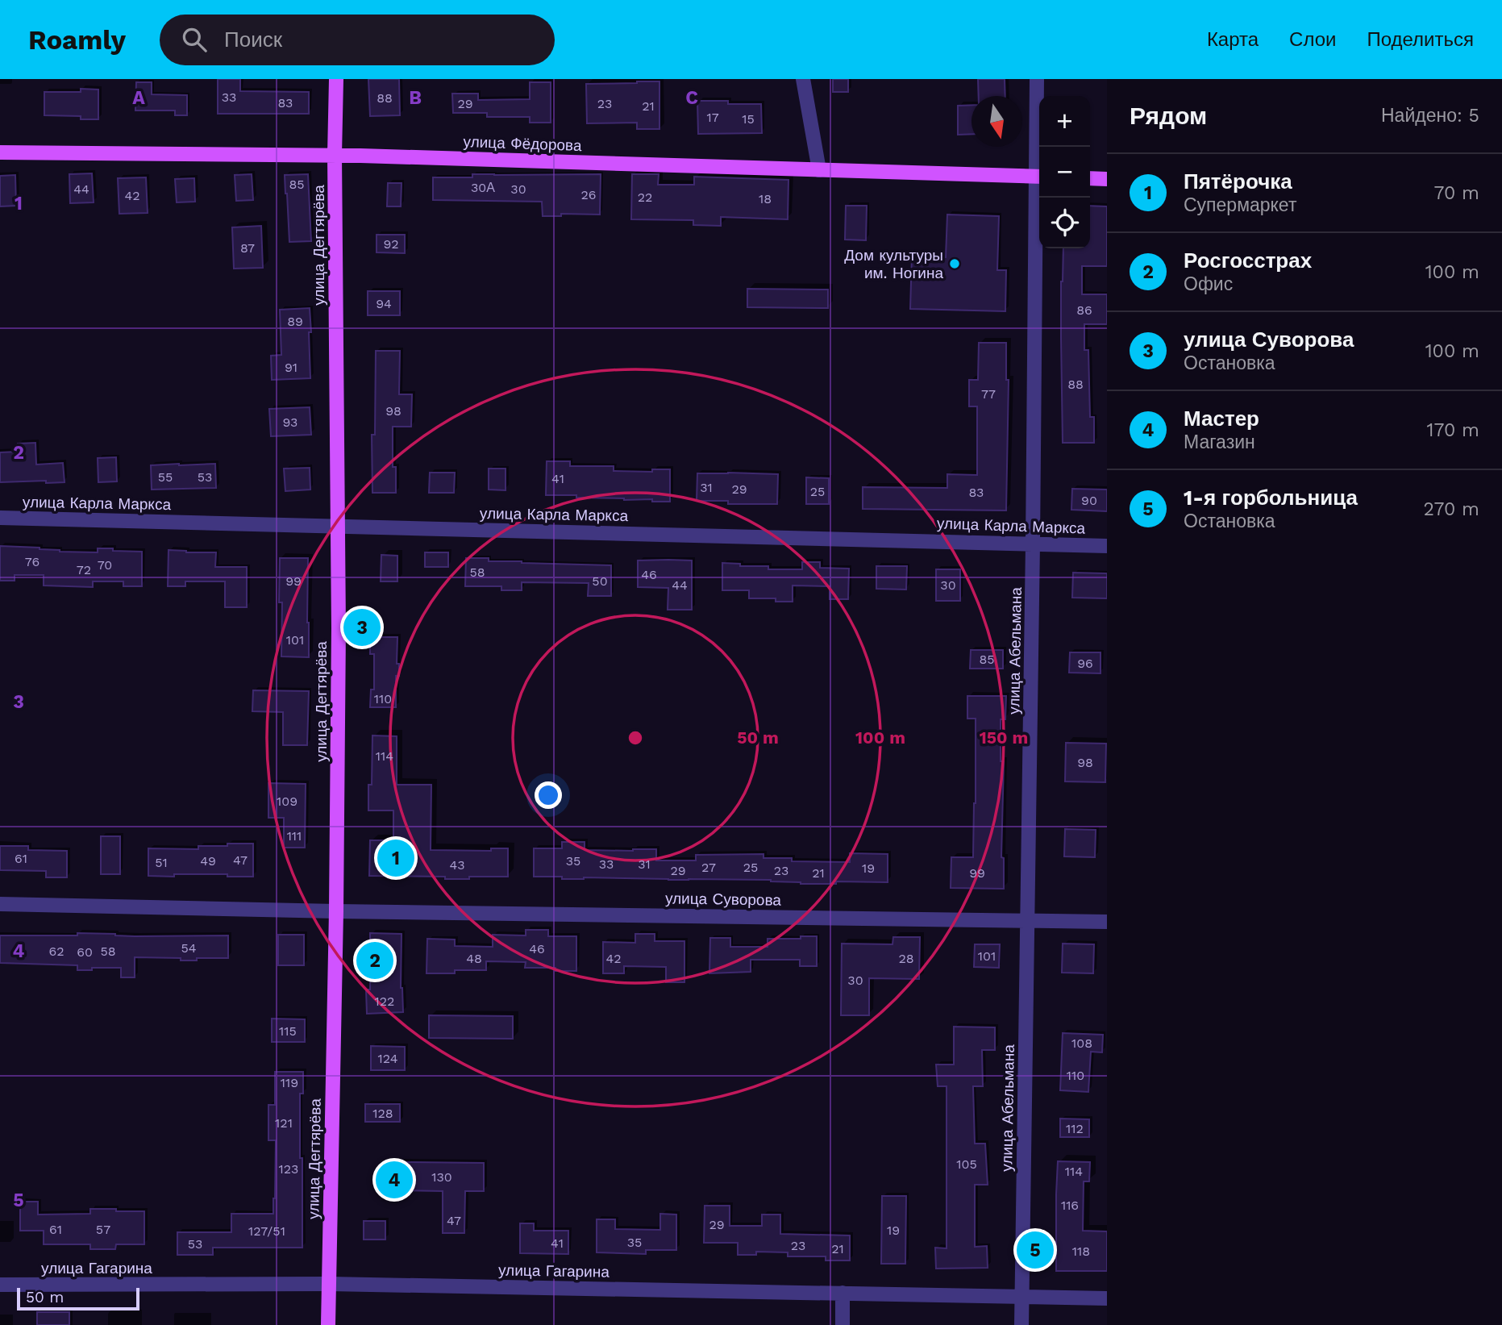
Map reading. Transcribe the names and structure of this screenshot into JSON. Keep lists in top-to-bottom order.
{
  "streets": {
    "main road": ["улица Фёдорова", "улица Дегтярёва"],
    "street": [
      "улица Карла Маркса",
      "улица Абельмана",
      "улица Суворова",
      "улица Гагарина"
    ]
  },
  "crossings": [
    ["улица Фёдорова", "улица Дегтярёва"],
    ["улица Фёдорова", "улица Абельмана"],
    ["улица Дегтярёва", "улица Карла Маркса"],
    ["улица Дегтярёва", "улица Суворова"],
    ["улица Дегтярёва", "улица Гагарина"],
    ["улица Карла Маркса", "улица Абельмана"],
    ["улица Абельмана", "улица Суворова"],
    ["улица Абельмана", "улица Гагарина"]
  ],
  "places": ["Дом культуры им. Ногина"],
  "house_numbers": [
    "33",
    "88",
    "83",
    "29",
    "23",
    "21",
    "17",
    "15",
    "85",
    "30А",
    "44",
    "30",
    "26",
    "42",
    "22",
    "18",
    "92",
    "87",
    "94",
    "86",
    "89",
    "91",
    "88",
    "77",
    "98",
    "93",
    "55",
    "53",
    "41",
    "31",
    "29",
    "25",
    "83",
    "90",
    "76",
    "70",
    "72",
    "58",
    "46",
    "99",
    "50",
    "44",
    "30",
    "101",
    "85",
    "96",
    "110",
    "114",
    "98",
    "109",
    "111",
    "61",
    "47",
    "49",
    "35",
    "51",
    "33",
    "31",
    "43",
    "27",
    "25",
    "19",
    "29",
    "23",
    "21",
    "99",
    "54",
    "46",
    "62",
    "58",
    "60",
    "101",
    "48",
    "42",
    "28",
    "30",
    "122",
    "115",
    "108",
    "124",
    "110",
    "119",
    "128",
    "121",
    "112",
    "105",
    "123",
    "114",
    "130",
    "116",
    "47",
    "29",
    "61",
    "57",
    "19",
    "127/51",
    "35",
    "41",
    "53",
    "23",
    "21",
    "118"
  ],
  "scale_bar": "50 m",
  "north": "bottom",
  "page": {
    "header": "Roamly",
    "search": "Поиск",
    "nav": ["Карта", "Слои", "Поделиться"],
    "heading": ["Рядом", "Найдено: 5"],
    "map_buttons": ["+", "−"],
    "list": [
      {
        "mark": "1",
        "name": "Пятёрочка",
        "note": "Супермаркет",
        "value": "70 m"
      },
      {
        "mark": "2",
        "name": "Росгосстрах",
        "note": "Офис",
        "value": "100 m"
      },
      {
        "mark": "3",
        "name": "улица Суворова",
        "note": "Остановка",
        "value": "100 m"
      },
      {
        "mark": "4",
        "name": "Мастер",
        "note": "Магазин",
        "value": "170 m"
      },
      {
        "mark": "5",
        "name": "1-я горбольница",
        "note": "Остановка",
        "value": "270 m"
      }
    ],
    "pins": [
      "3",
      "1",
      "2",
      "4",
      "5"
    ],
    "scale": "50 m"
  },
  "grid": {
    "columns": ["A", "B", "C"],
    "rows": [
      "1",
      "2",
      "3",
      "4",
      "5"
    ]
  },
  "rings": ["50 m", "100 m", "150 m"]
}
